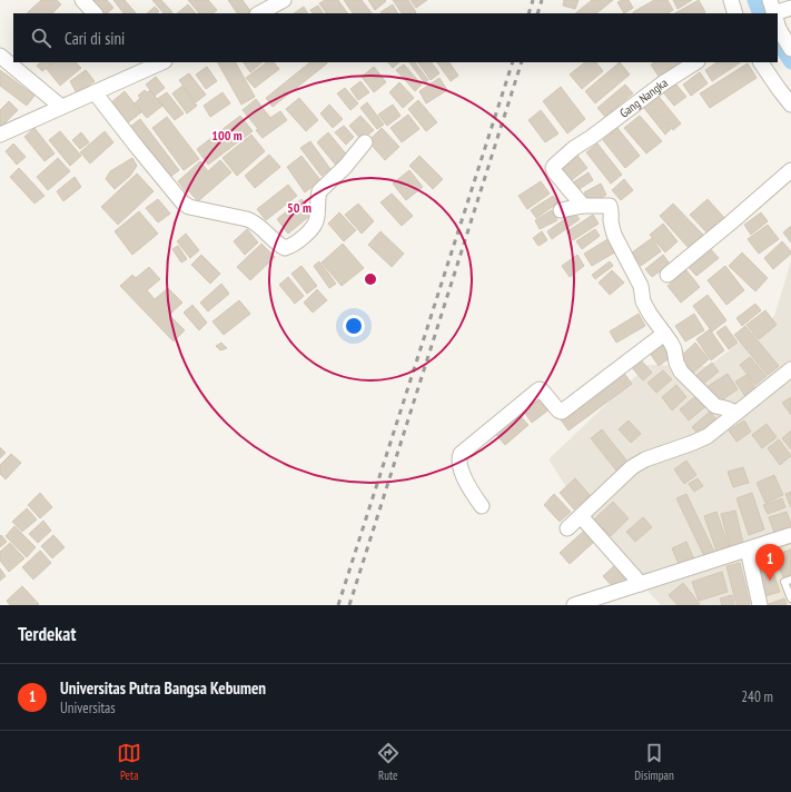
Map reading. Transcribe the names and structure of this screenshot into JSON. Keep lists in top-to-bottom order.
{
  "streets": {
    "street": ["Gang Nangka"]
  },
  "page": {
    "search": "Cari di sini",
    "pins": "1",
    "heading": "Terdekat",
    "list": [
      {
        "mark": "1",
        "name": "Universitas Putra Bangsa Kebumen",
        "note": "Universitas",
        "value": "240 m"
      }
    ],
    "nav": ["Peta", "Rute", "Disimpan"]
  },
  "rings": ["100 m", "50 m"]
}
